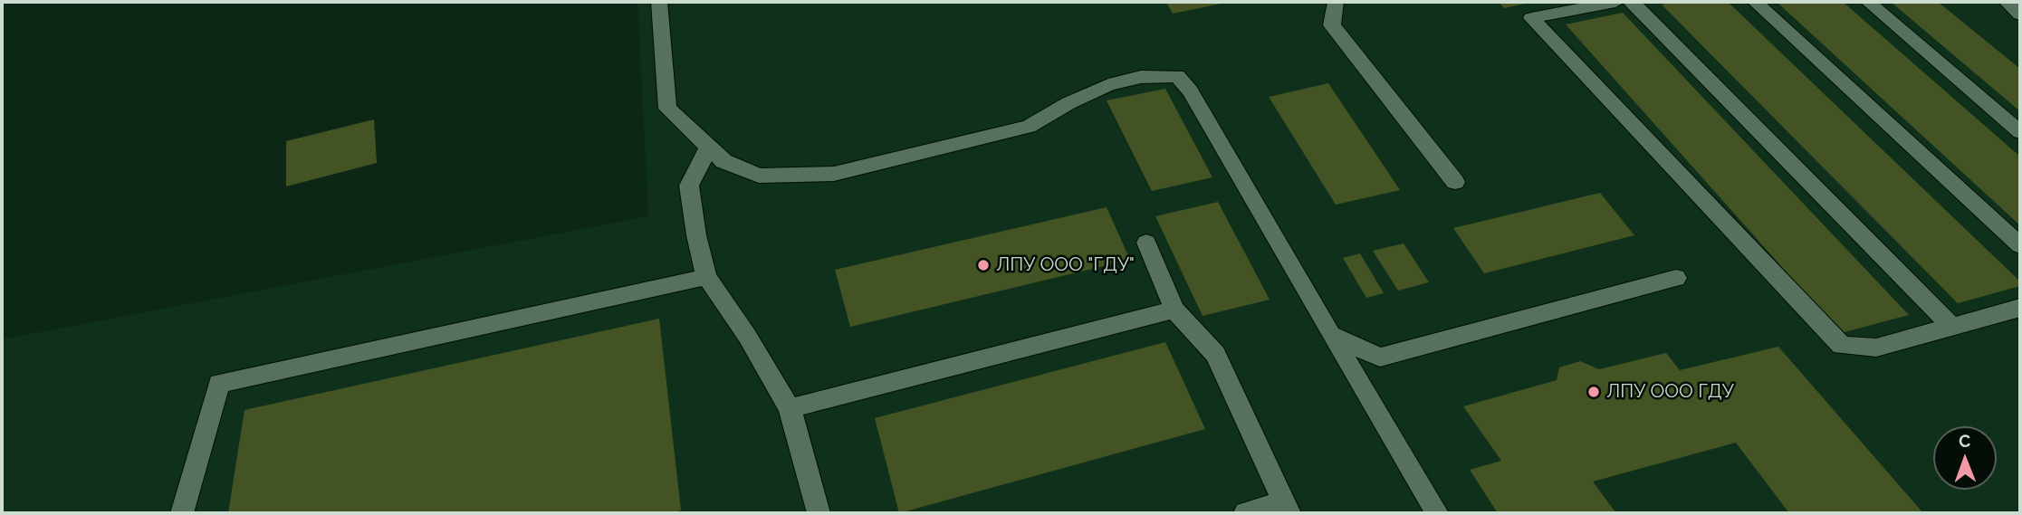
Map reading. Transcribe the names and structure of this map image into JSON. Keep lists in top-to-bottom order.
{
  "places": ["ЛПУ ООО \"ГДУ\"", "ЛПУ ООО ГДУ"],
  "north": "top"
}
